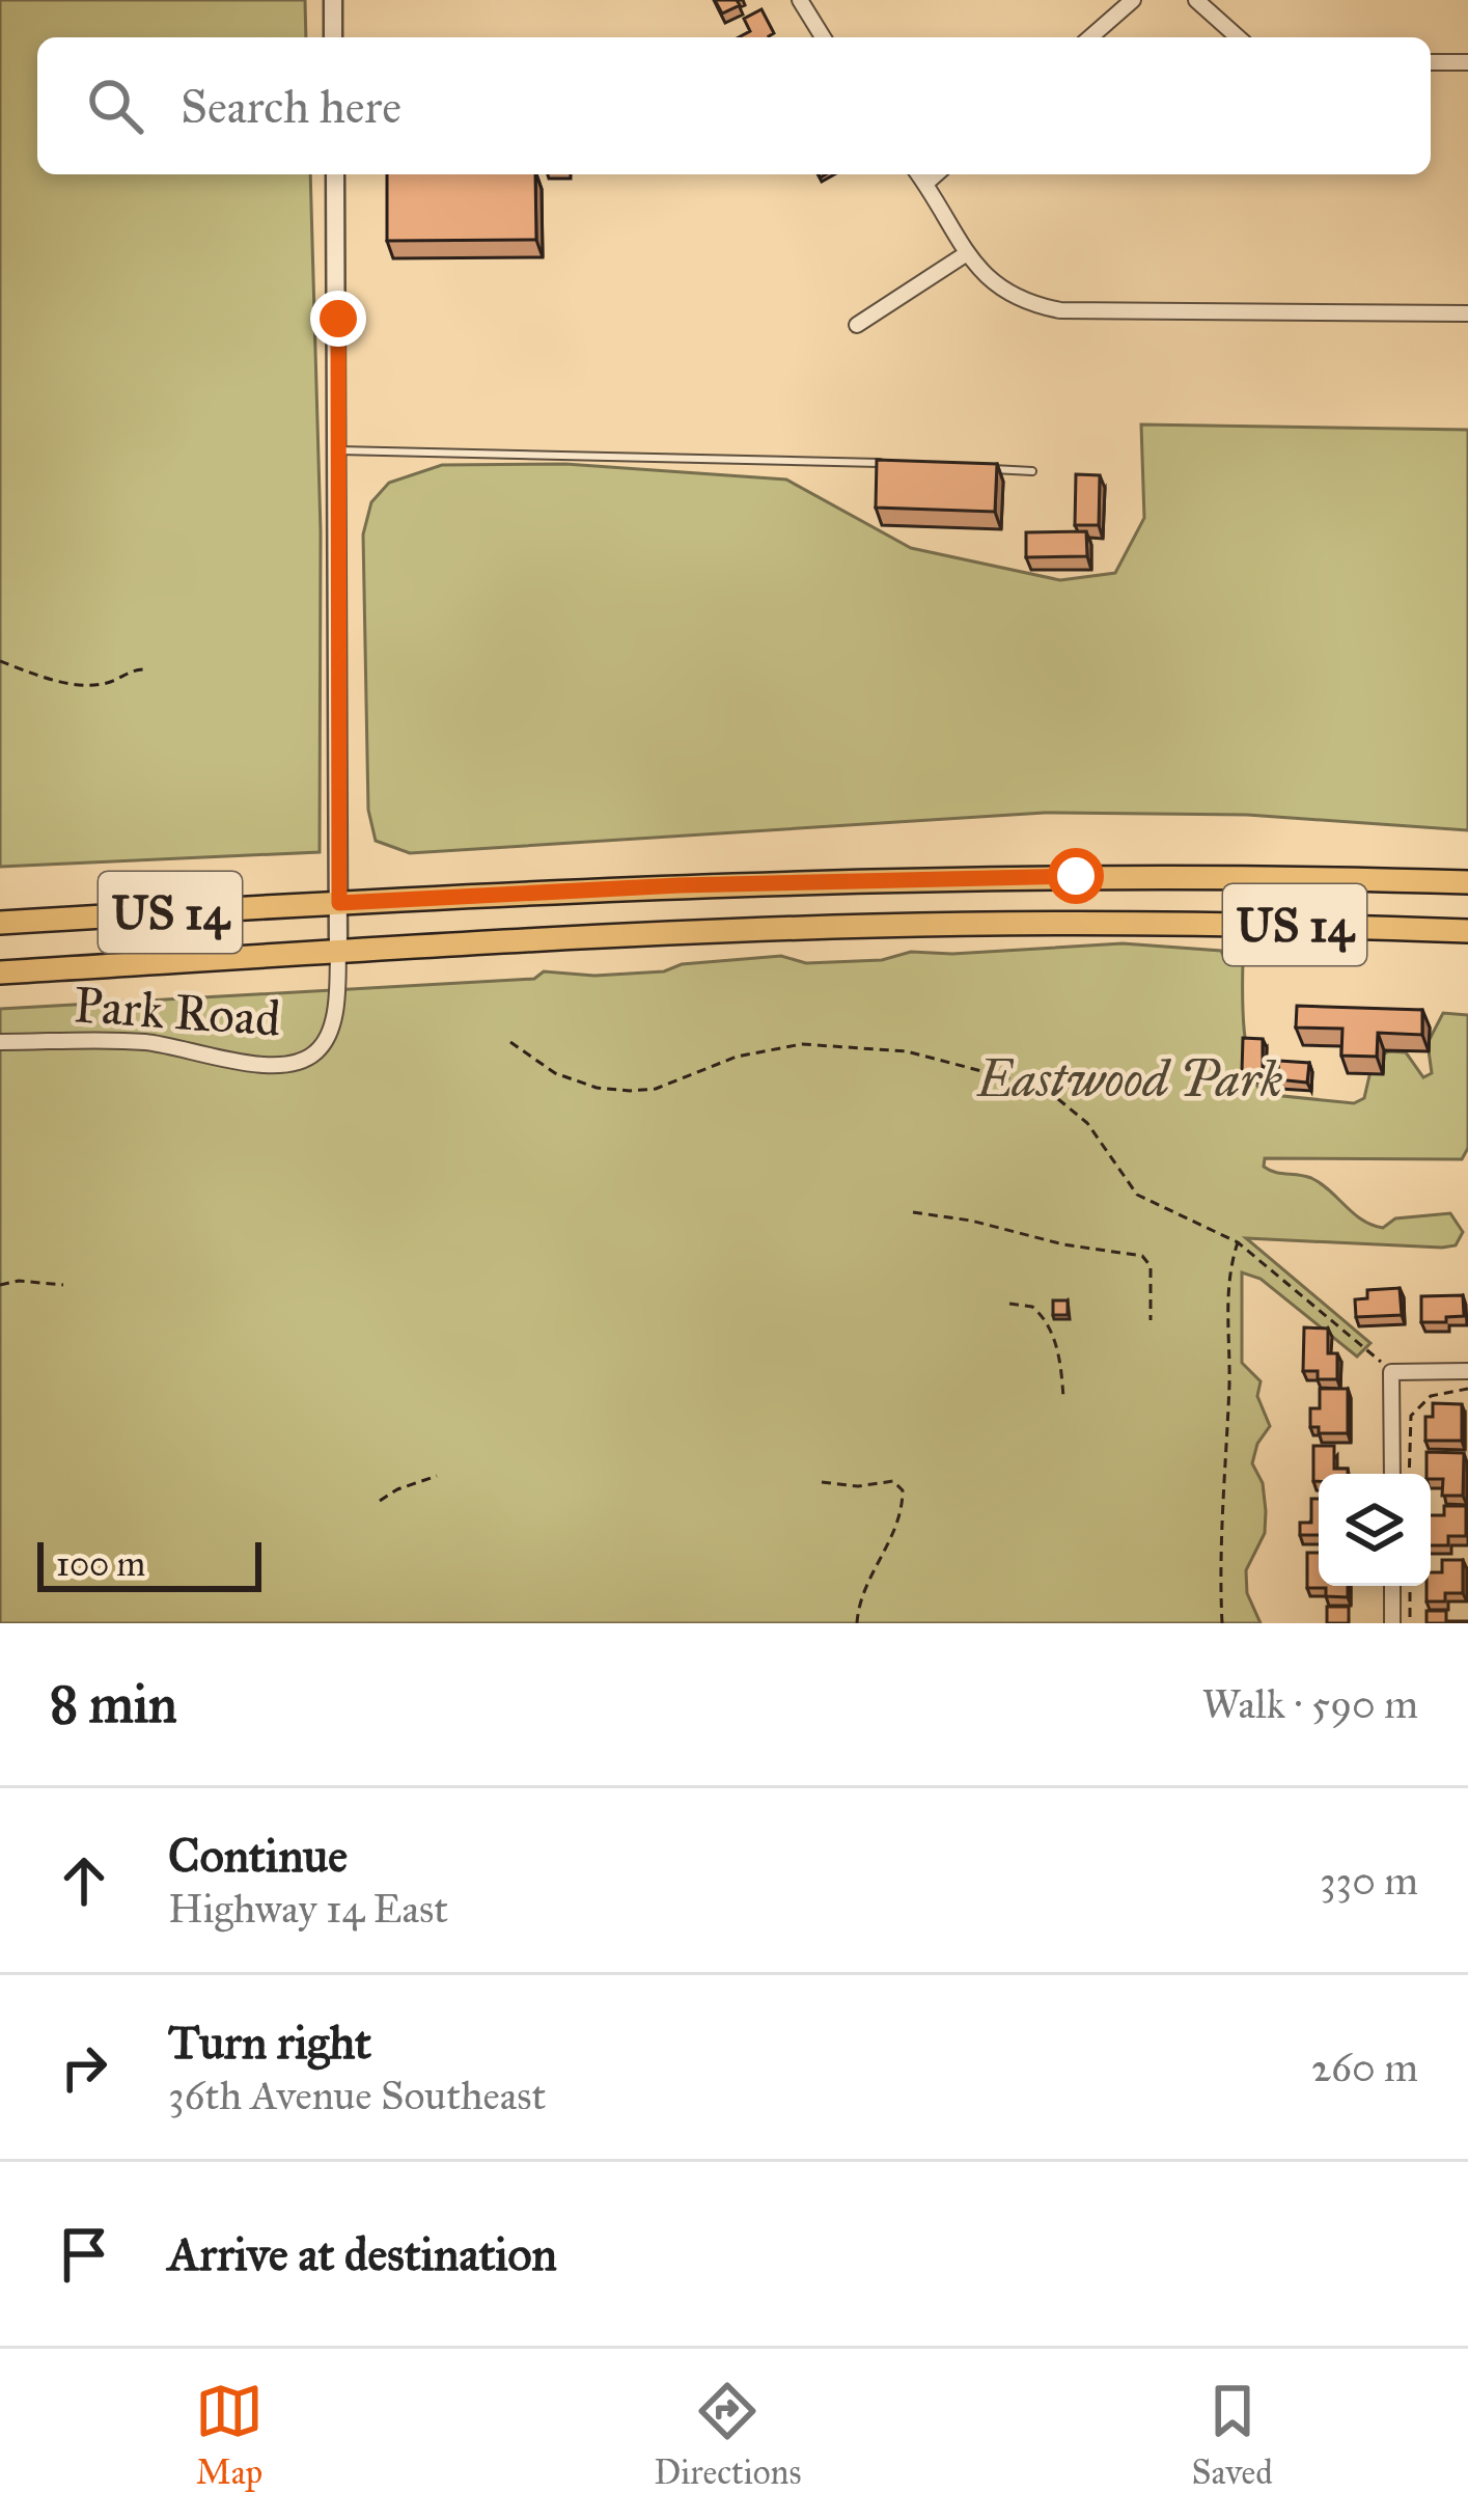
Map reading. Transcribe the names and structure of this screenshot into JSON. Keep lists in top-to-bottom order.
{
  "streets": {
    "main road": ["US 14"],
    "street": ["Park Road"]
  },
  "crossings": [
    ["US 14", "Park Road"]
  ],
  "parks": ["Eastwood Park"],
  "scale_bar": "100 m",
  "page": {
    "search": "Search here",
    "scale": "100 m",
    "heading": ["8 min", "Walk · 590 m"],
    "list": [
      ["Continue", "Highway 14 East", "330 m"],
      ["Turn right", "36th Avenue Southeast", "260 m"],
      "Arrive at destination"
    ],
    "nav": ["Map", "Directions", "Saved"]
  }
}
